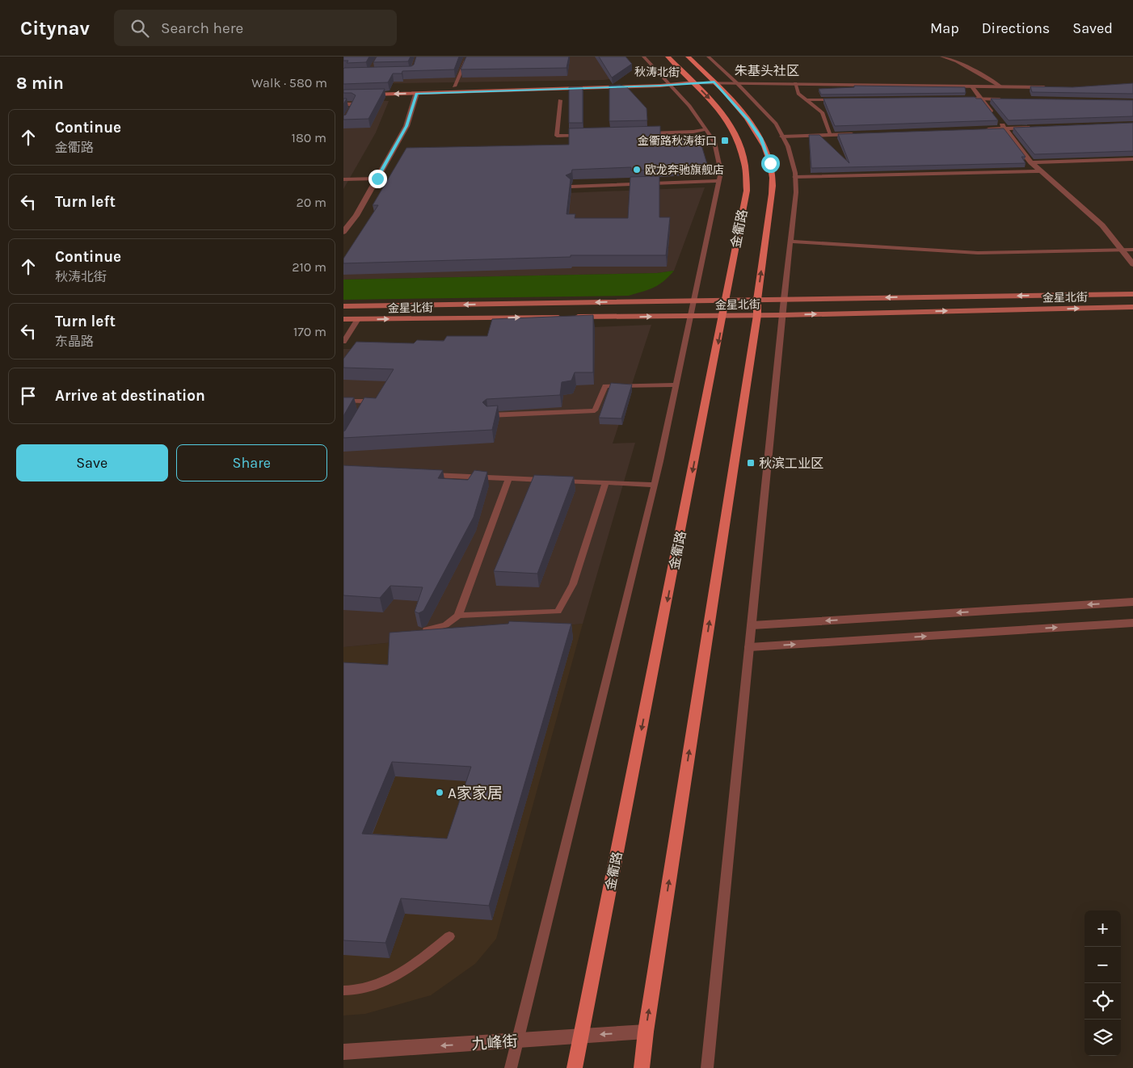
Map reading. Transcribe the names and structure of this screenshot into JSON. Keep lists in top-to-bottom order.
{
  "streets": {
    "main road": ["秋涛北街", "金衢路", "金星北街"],
    "street": ["九峰街"]
  },
  "crossings": [
    ["秋涛北街", "金衢路"],
    ["金衢路", "金星北街"],
    ["金衢路", "九峰街"]
  ],
  "one_way": ["九峰街"],
  "districts": ["朱基头社区"],
  "places": {
    "transit": ["金衢路秋涛街口", "秋滨工业区"],
    "other": ["欧龙奔驰旗舰店", "A家家居"]
  },
  "page": {
    "header": "Citynav",
    "search": "Search here",
    "nav": ["Map", "Directions", "Saved"],
    "heading": ["8 min", "Walk · 580 m"],
    "list": [
      ["Continue", "金衢路", "180 m"],
      ["Turn left", "20 m"],
      ["Continue", "秋涛北街", "210 m"],
      ["Turn left", "东晶路", "170 m"],
      "Arrive at destination"
    ],
    "buttons": ["Save", "Share"],
    "map_buttons": ["+", "−"]
  }
}
